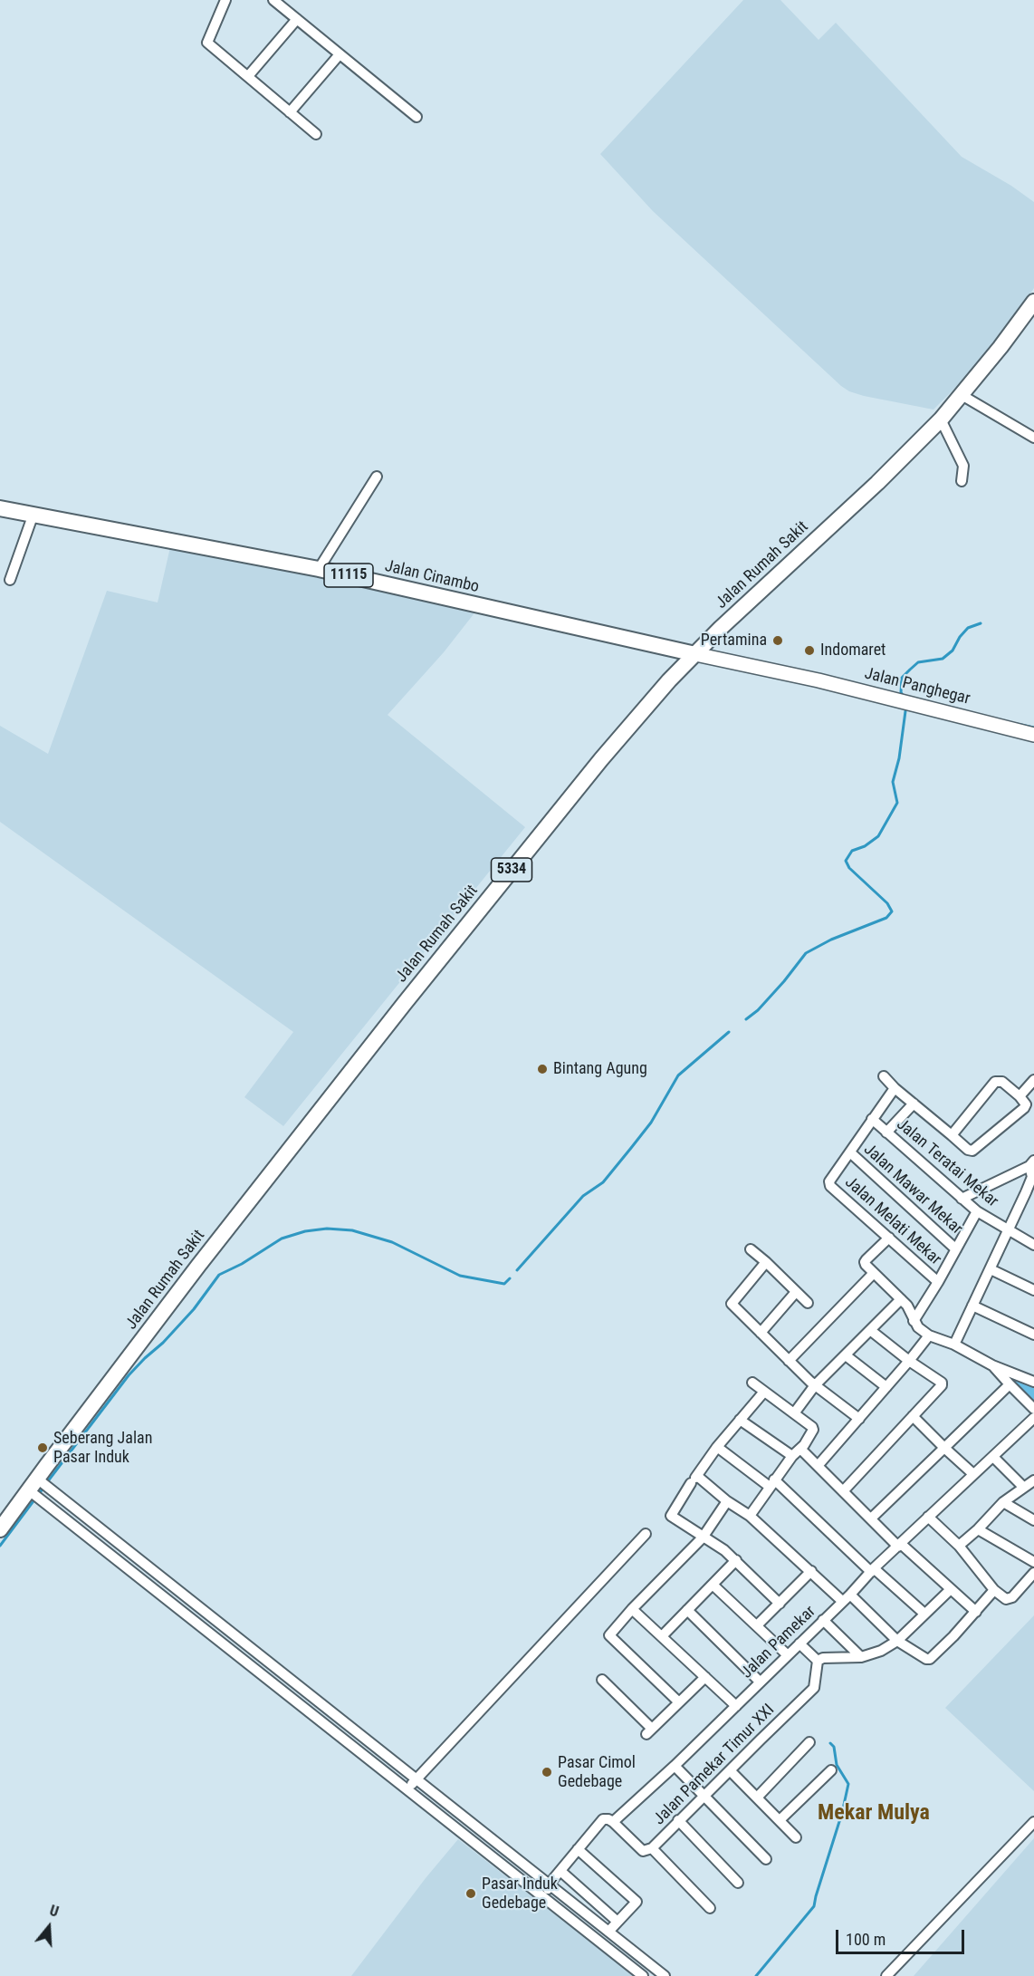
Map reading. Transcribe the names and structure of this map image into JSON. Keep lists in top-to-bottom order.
{
  "streets": {
    "main road": [
      "Jalan Rumah Sakit",
      "11115",
      "Jalan Cinambo",
      "5334"
    ],
    "street": [
      "Jalan Panghegar",
      "Jalan Teratai Mekar",
      "Jalan Mawar Mekar",
      "Jalan Melati Mekar",
      "Jalan Pamekar",
      "Jalan Pamekar Timur XXI"
    ]
  },
  "crossings": [
    ["Jalan Rumah Sakit", "Jalan Cinambo"],
    ["Jalan Rumah Sakit", "Jalan Panghegar"],
    ["Jalan Cinambo", "Jalan Panghegar"],
    ["Jalan Mawar Mekar", "Jalan Melati Mekar"],
    ["Jalan Pamekar", "Jalan Pamekar Timur XXI"]
  ],
  "districts": ["Mekar Mulya"],
  "places": [
    "Pertamina",
    "Indomaret",
    "Bintang Agung",
    "Seberang Jalan Pasar Induk",
    "Pasar Cimol Gedebage",
    "Pasar Induk Gedebage"
  ],
  "scale_bar": "100 m",
  "north": "top"
}
